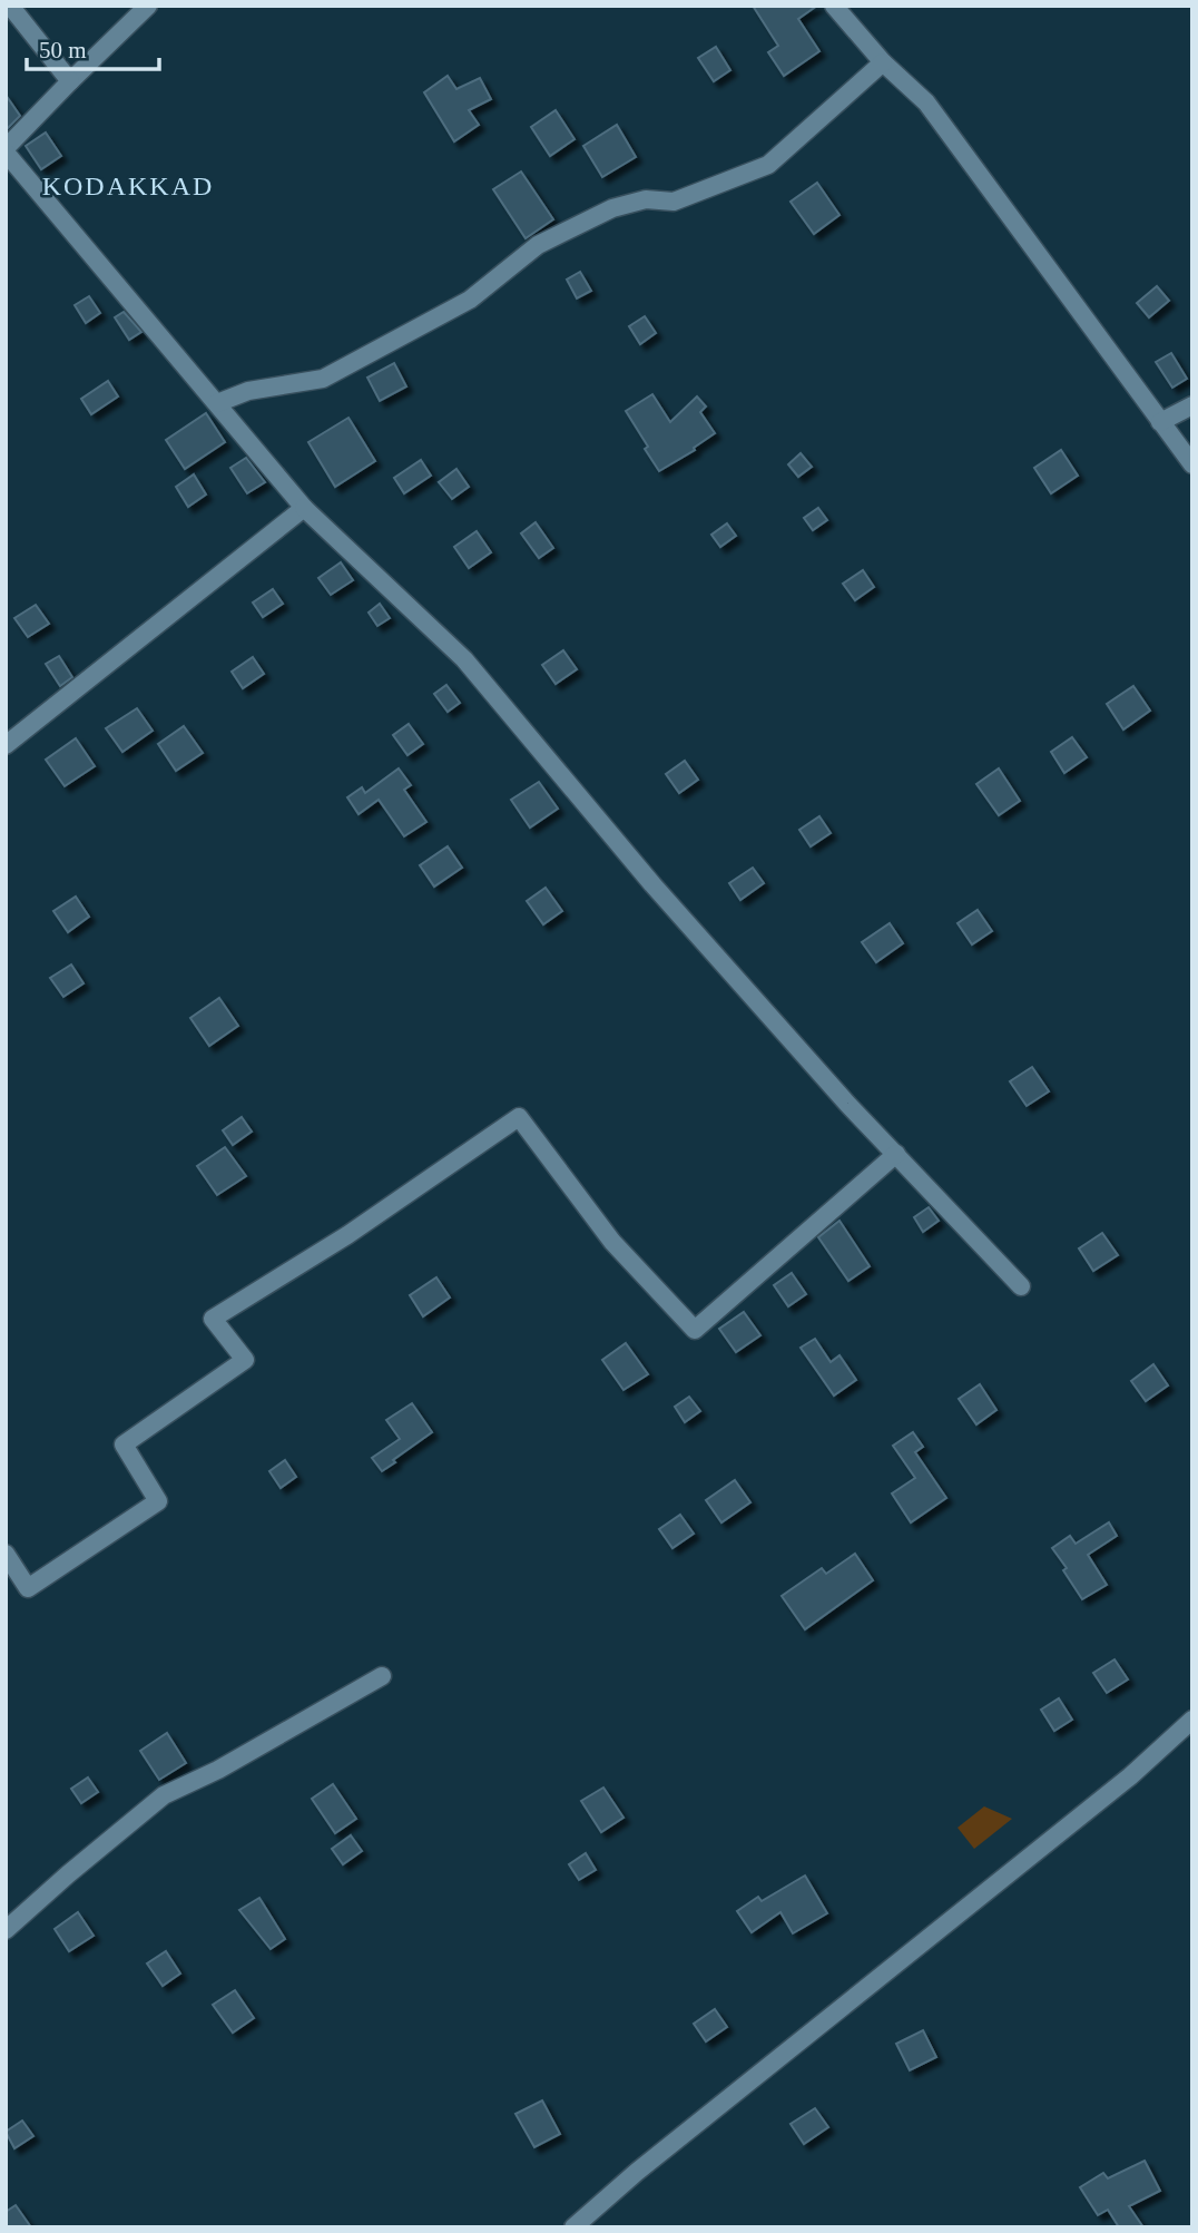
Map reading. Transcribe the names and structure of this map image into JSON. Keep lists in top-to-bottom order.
{
  "districts": ["KODAKKAD"],
  "scale_bar": "50 m"
}
